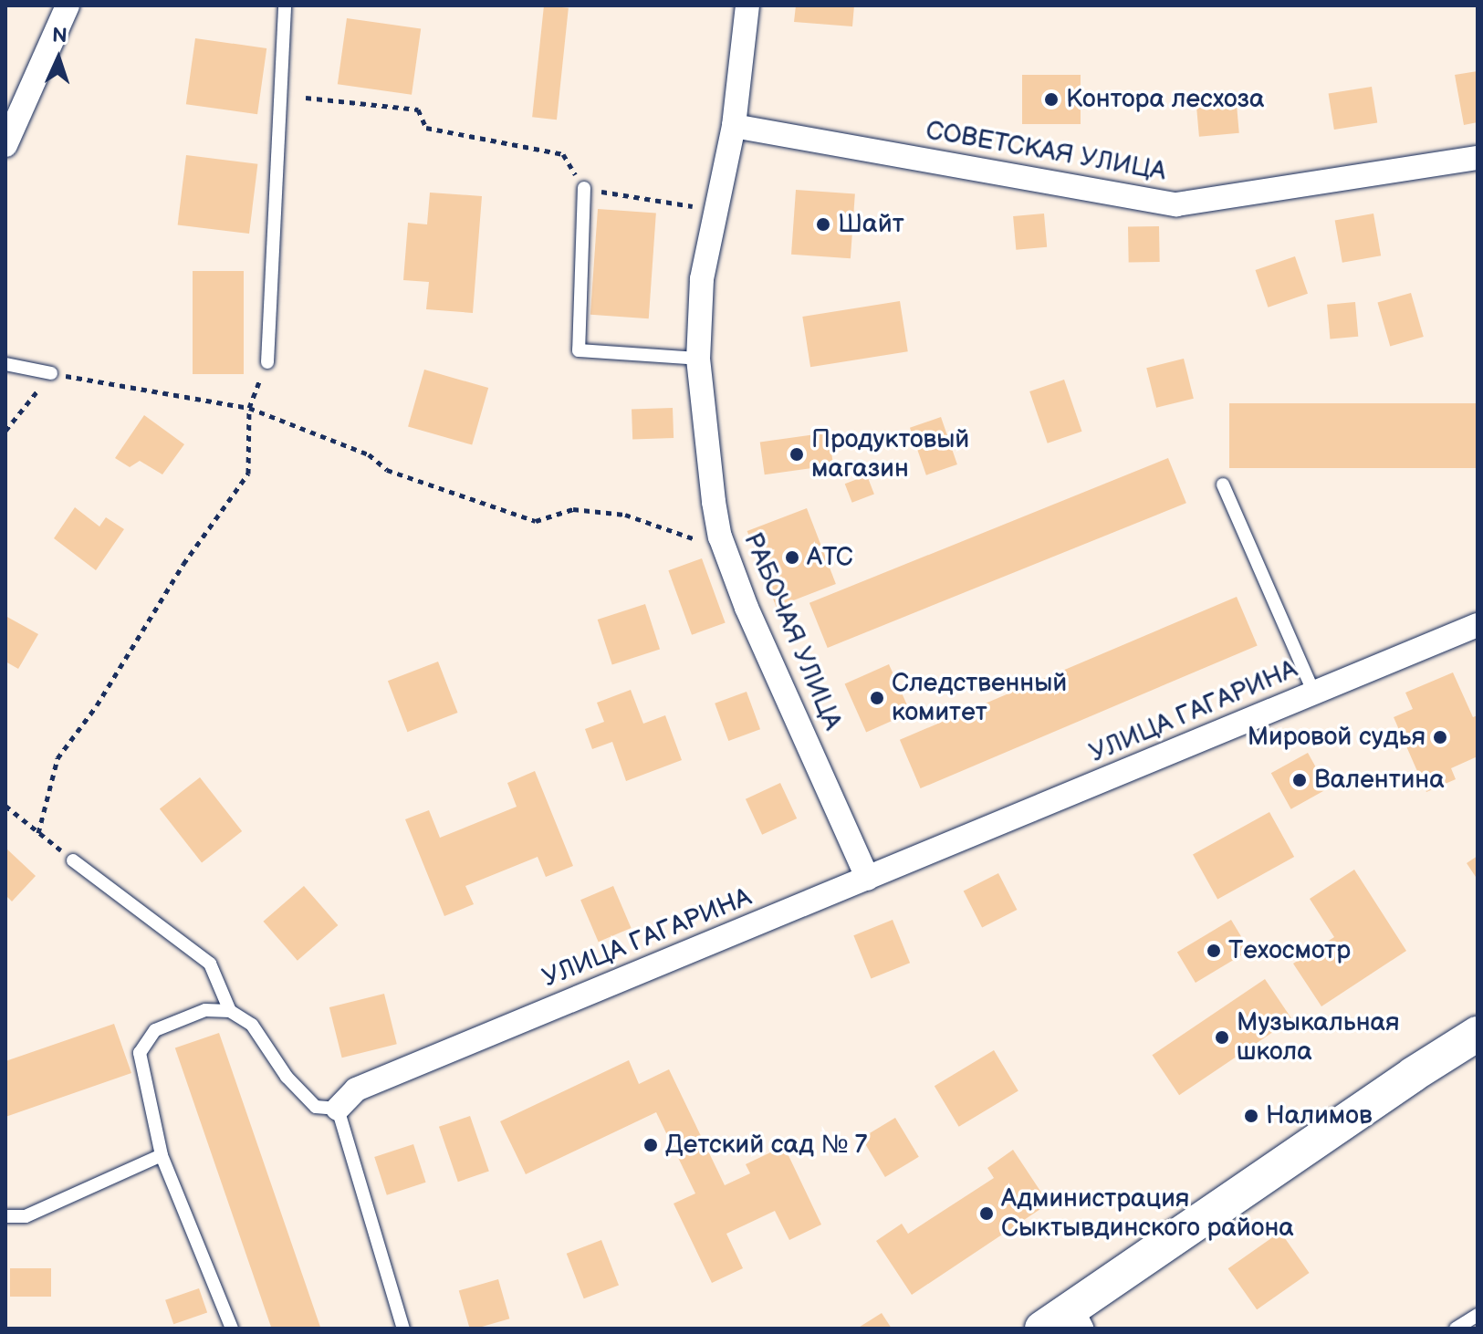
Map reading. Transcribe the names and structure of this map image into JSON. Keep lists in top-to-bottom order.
{
  "streets": {
    "street": ["СОВЕТСКАЯ УЛИЦА", "РАБОЧАЯ УЛИЦА", "УЛИЦА ГАГАРИНА"]
  },
  "crossings": [
    ["СОВЕТСКАЯ УЛИЦА", "РАБОЧАЯ УЛИЦА"],
    ["РАБОЧАЯ УЛИЦА", "УЛИЦА ГАГАРИНА"]
  ],
  "places": [
    "Контора лесхоза",
    "Шайт",
    "Продуктовый магазин",
    "АТС",
    "Следственный комитет",
    "Мировой судья",
    "Валентина",
    "Техосмотр",
    "Музыкальная школа",
    "Налимов",
    "Детский сад № 7",
    "Администрация Сыктывдинского района"
  ],
  "north": "top"
}
